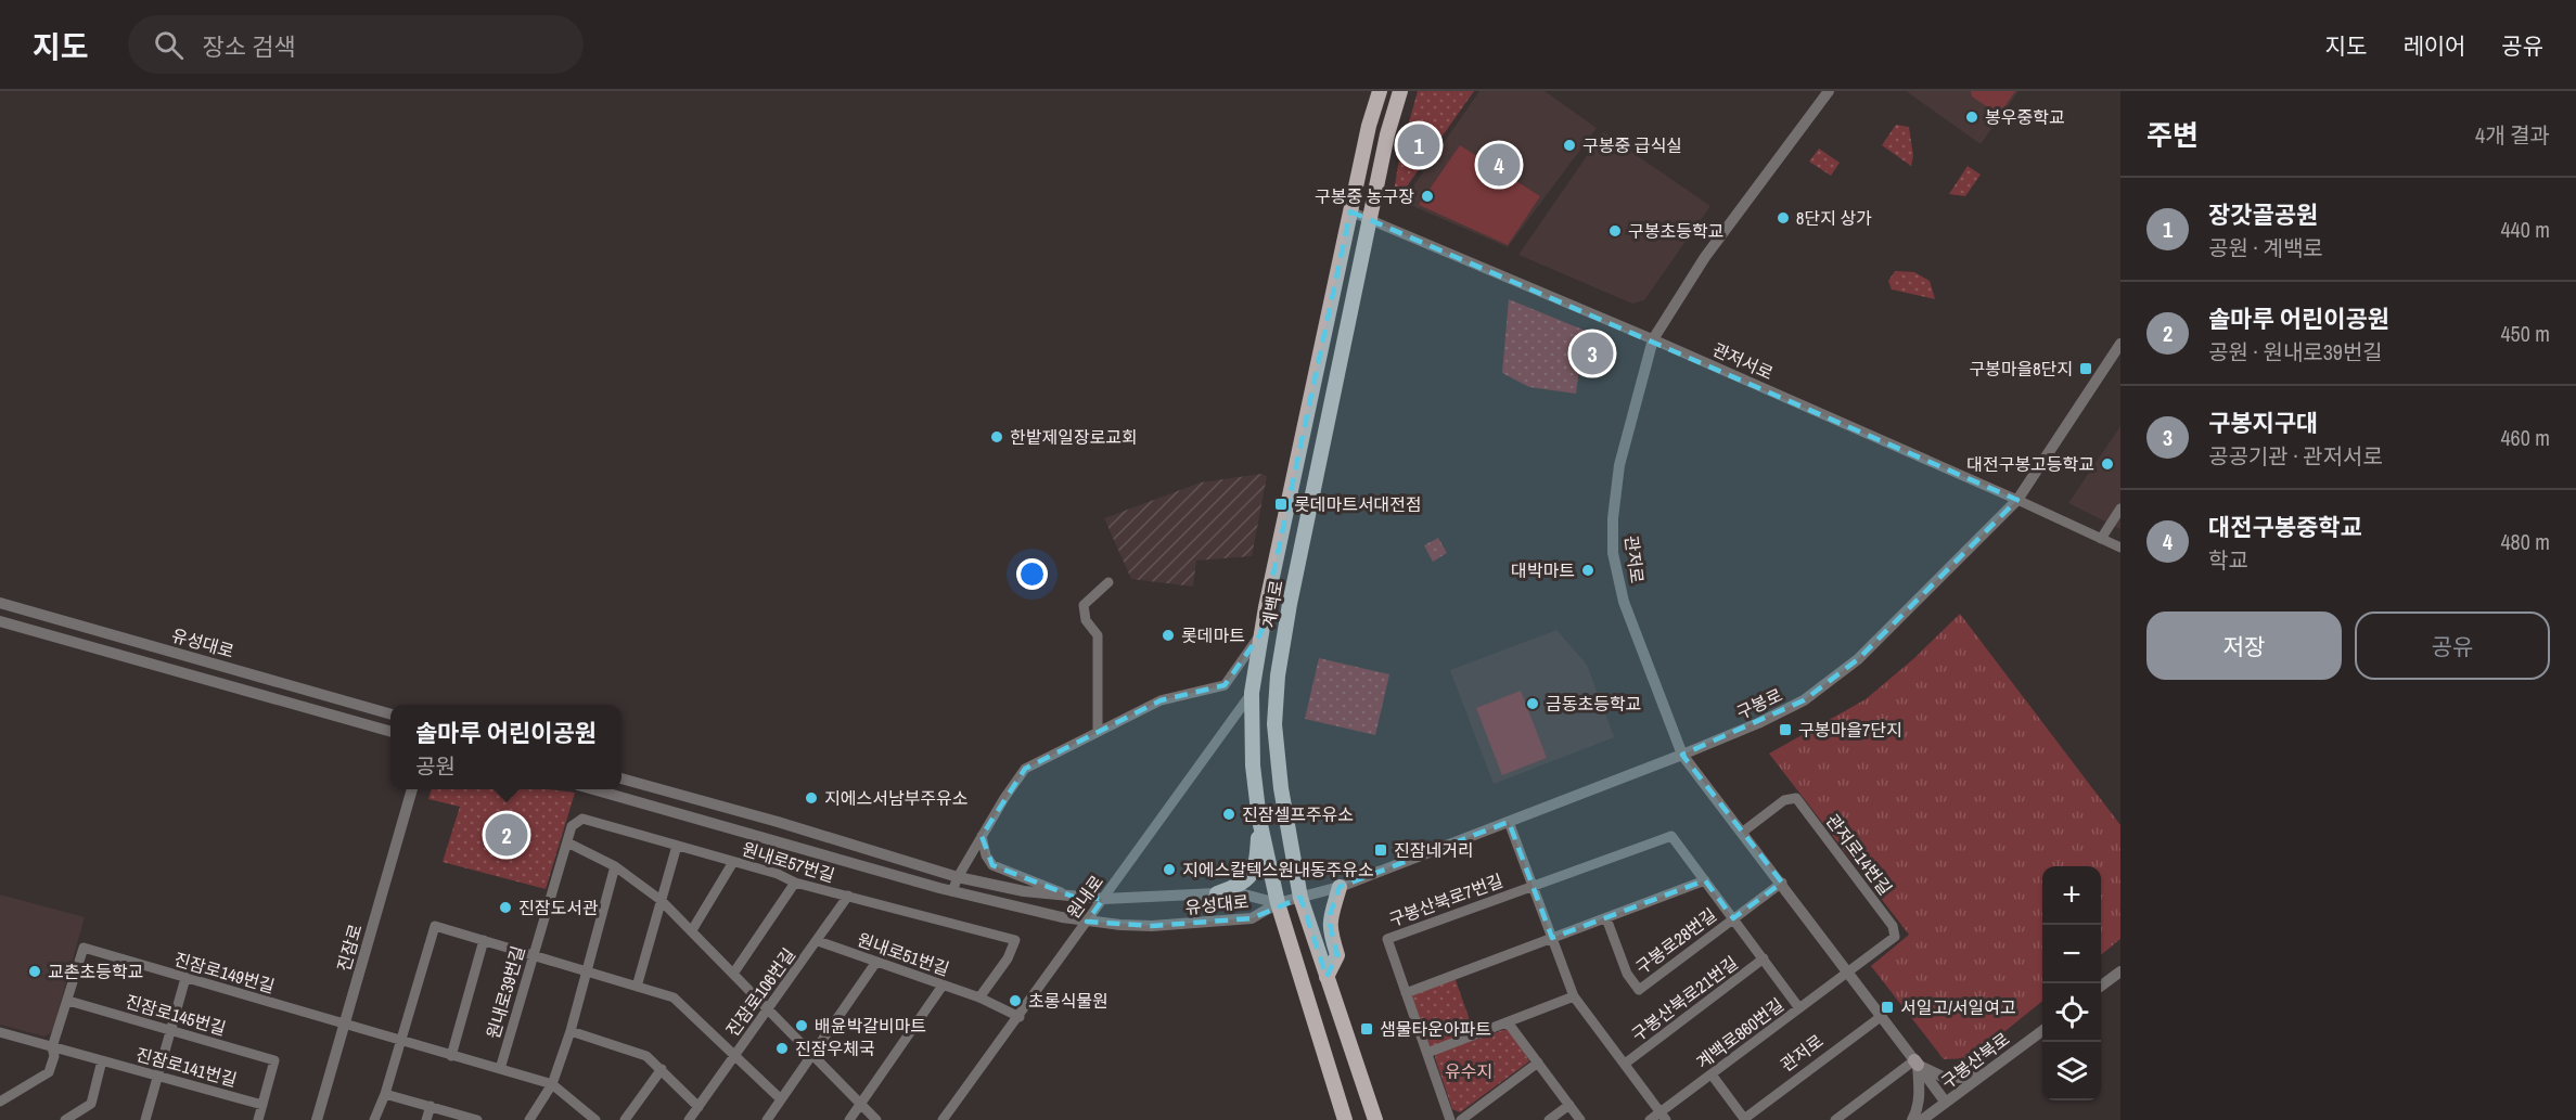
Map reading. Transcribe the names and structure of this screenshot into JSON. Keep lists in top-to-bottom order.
{
  "streets": {
    "main road": ["계백로"],
    "street": [
      "관저서로",
      "관저로",
      "유성대로",
      "구봉로",
      "관저로14번길",
      "원내로57번길",
      "원내로",
      "구봉산북로7번길",
      "구봉로28번길",
      "진잠로",
      "원내로51번길",
      "진잠로149번길",
      "원내로39번길",
      "진잠로106번길",
      "구봉산북로21번길",
      "진잠로145번길",
      "계백로860번길",
      "구봉산북로",
      "진잠로141번길"
    ]
  },
  "crossings": [
    ["관저서로", "관저로"],
    ["관저서로", "계백로"],
    ["관저서로", "구봉로"],
    ["관저로", "구봉로"],
    ["관저로", "관저로14번길"],
    ["관저로", "구봉로28번길"],
    ["관저로", "계백로860번길"],
    ["관저로", "구봉산북로"],
    ["계백로", "유성대로"],
    ["계백로", "구봉로"],
    ["계백로", "원내로"],
    ["유성대로", "구봉로"],
    ["유성대로", "원내로"],
    ["구봉로", "구봉산북로21번길"],
    ["관저로14번길", "계백로860번길"],
    ["원내로57번길", "원내로51번길"],
    ["원내로57번길", "원내로39번길"],
    ["원내로57번길", "진잠로106번길"],
    ["원내로", "원내로51번길"],
    ["구봉산북로7번길", "구봉로28번길"],
    ["구봉산북로7번길", "구봉산북로21번길"],
    ["구봉로28번길", "구봉산북로21번길"],
    ["구봉로28번길", "계백로860번길"],
    ["진잠로", "진잠로149번길"],
    ["원내로51번길", "진잠로106번길"],
    ["진잠로149번길", "원내로39번길"],
    ["진잠로149번길", "진잠로145번길"],
    ["진잠로149번길", "진잠로141번길"],
    ["구봉산북로21번길", "계백로860번길"],
    ["진잠로145번길", "진잠로141번길"]
  ],
  "parks": ["유수지"],
  "places": {
    "other": [
      "봉우중학교",
      "구봉중 급식실",
      "구봉중 농구장",
      "8단지 상가",
      "구봉초등학교",
      "한밭제일장로교회",
      "대전구봉고등학교",
      "대박마트",
      "롯데마트",
      "금동초등학교",
      "지에스서남부주유소",
      "진잠셀프주유소",
      "지에스칼텍스원내동주유소",
      "진잠도서관",
      "교촌초등학교",
      "초롱식물원",
      "배윤박갈비마트",
      "진잠우체국"
    ],
    "transit": [
      "구봉마을8단지",
      "롯데마트서대전점",
      "구봉마을7단지",
      "진잠네거리",
      "서일고/서일여고",
      "샘물타운아파트"
    ]
  },
  "page": {
    "header": "지도",
    "search": "장소 검색",
    "nav": ["지도", "레이어", "공유"],
    "heading": ["주변", "4개 결과"],
    "pins": [
      "1",
      "4",
      "3",
      "2"
    ],
    "list": [
      {
        "mark": "1",
        "name": "장갓골공원",
        "note": "공원 · 계백로",
        "value": "440 m"
      },
      {
        "mark": "2",
        "name": "솔마루 어린이공원",
        "note": "공원 · 원내로39번길",
        "value": "450 m"
      },
      {
        "mark": "3",
        "name": "구봉지구대",
        "note": "공공기관 · 관저서로",
        "value": "460 m"
      },
      {
        "mark": "4",
        "name": "대전구봉중학교",
        "note": "학교",
        "value": "480 m"
      }
    ],
    "buttons": ["저장", "공유"],
    "popup": ["솔마루 어린이공원", "공원"],
    "map_buttons": ["+", "−"]
  }
}
